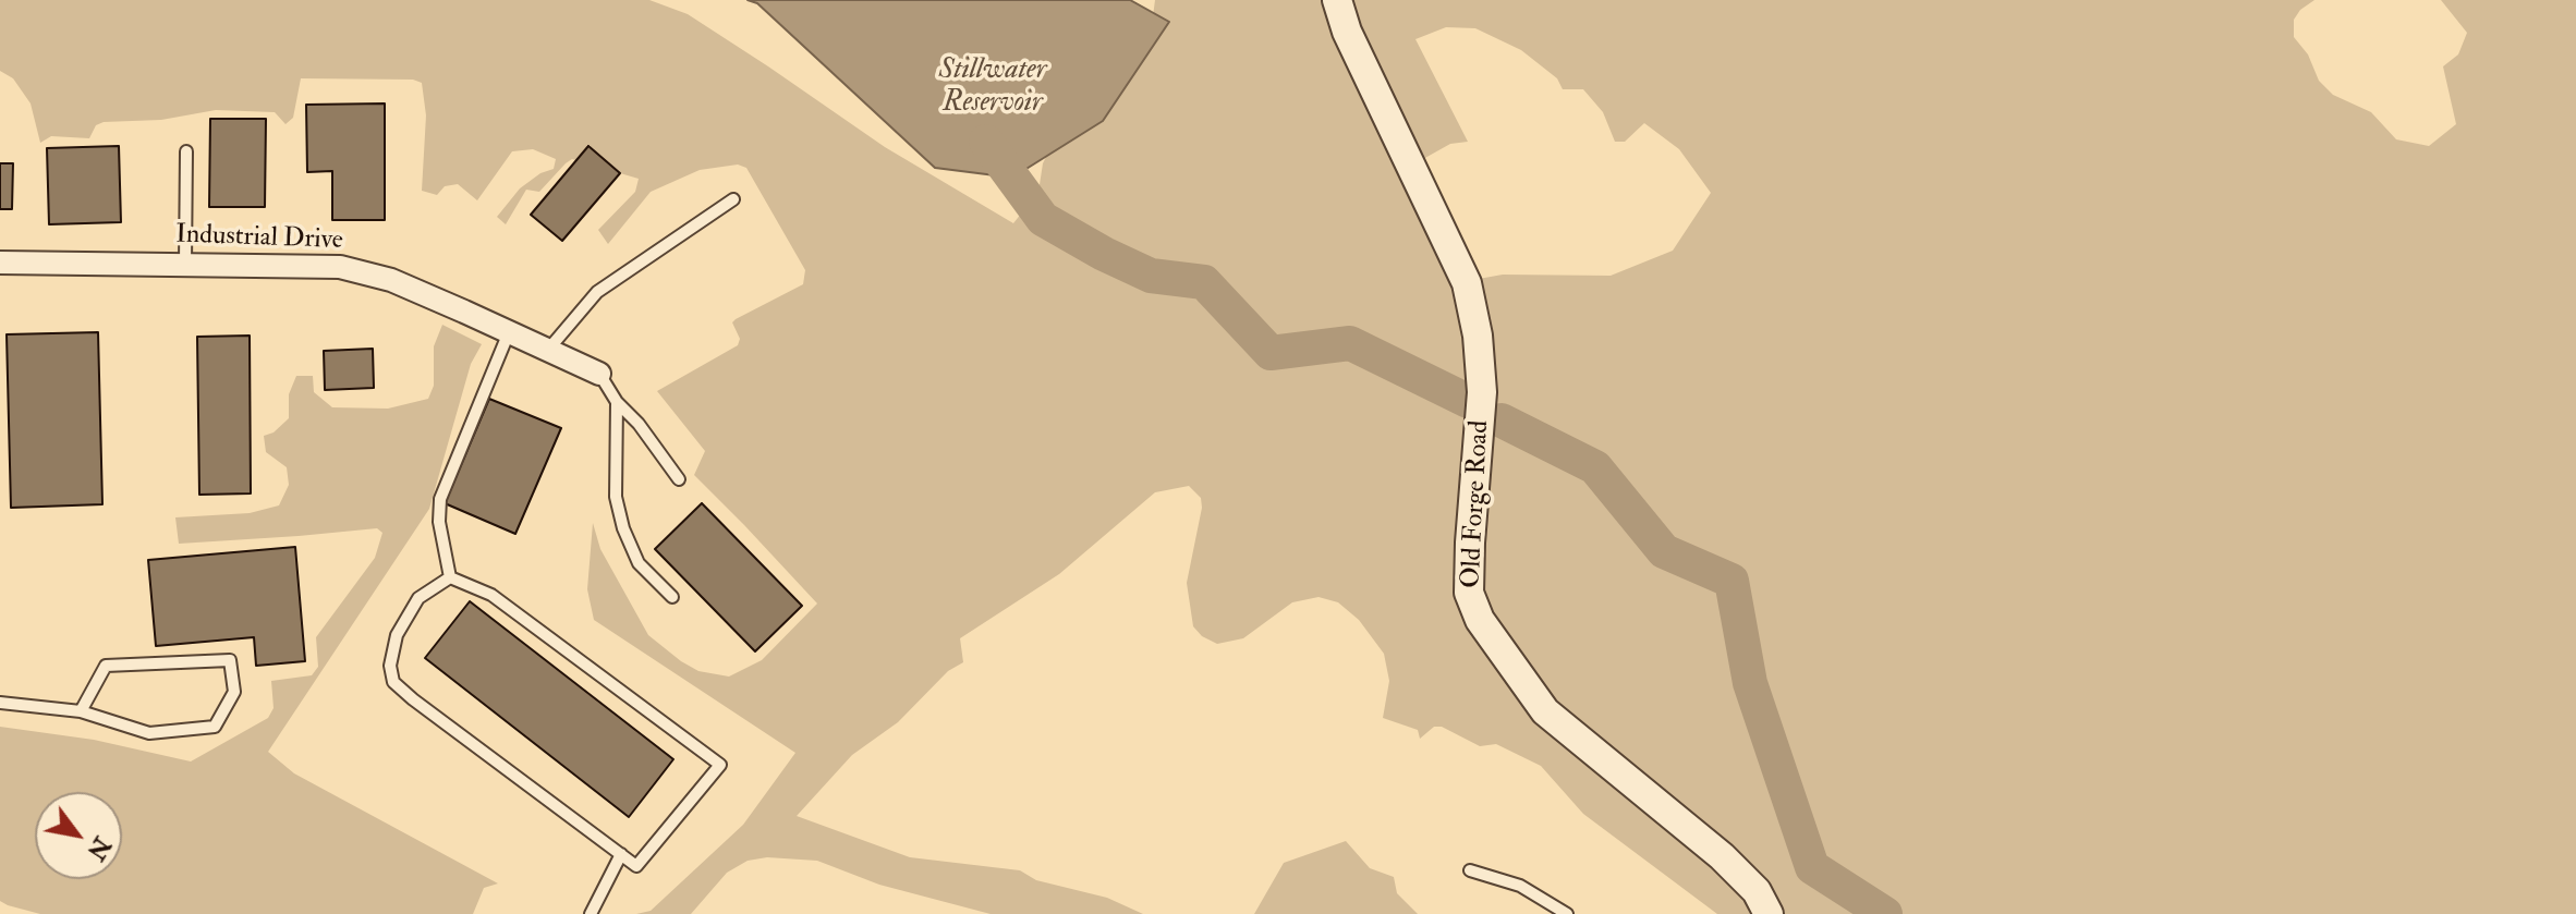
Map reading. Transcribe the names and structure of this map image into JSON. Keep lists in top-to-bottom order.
{
  "streets": {
    "street": ["Industrial Drive", "Old Forge Road"]
  },
  "water": ["Stillwater Reservoir"],
  "north": "bottom right"
}
